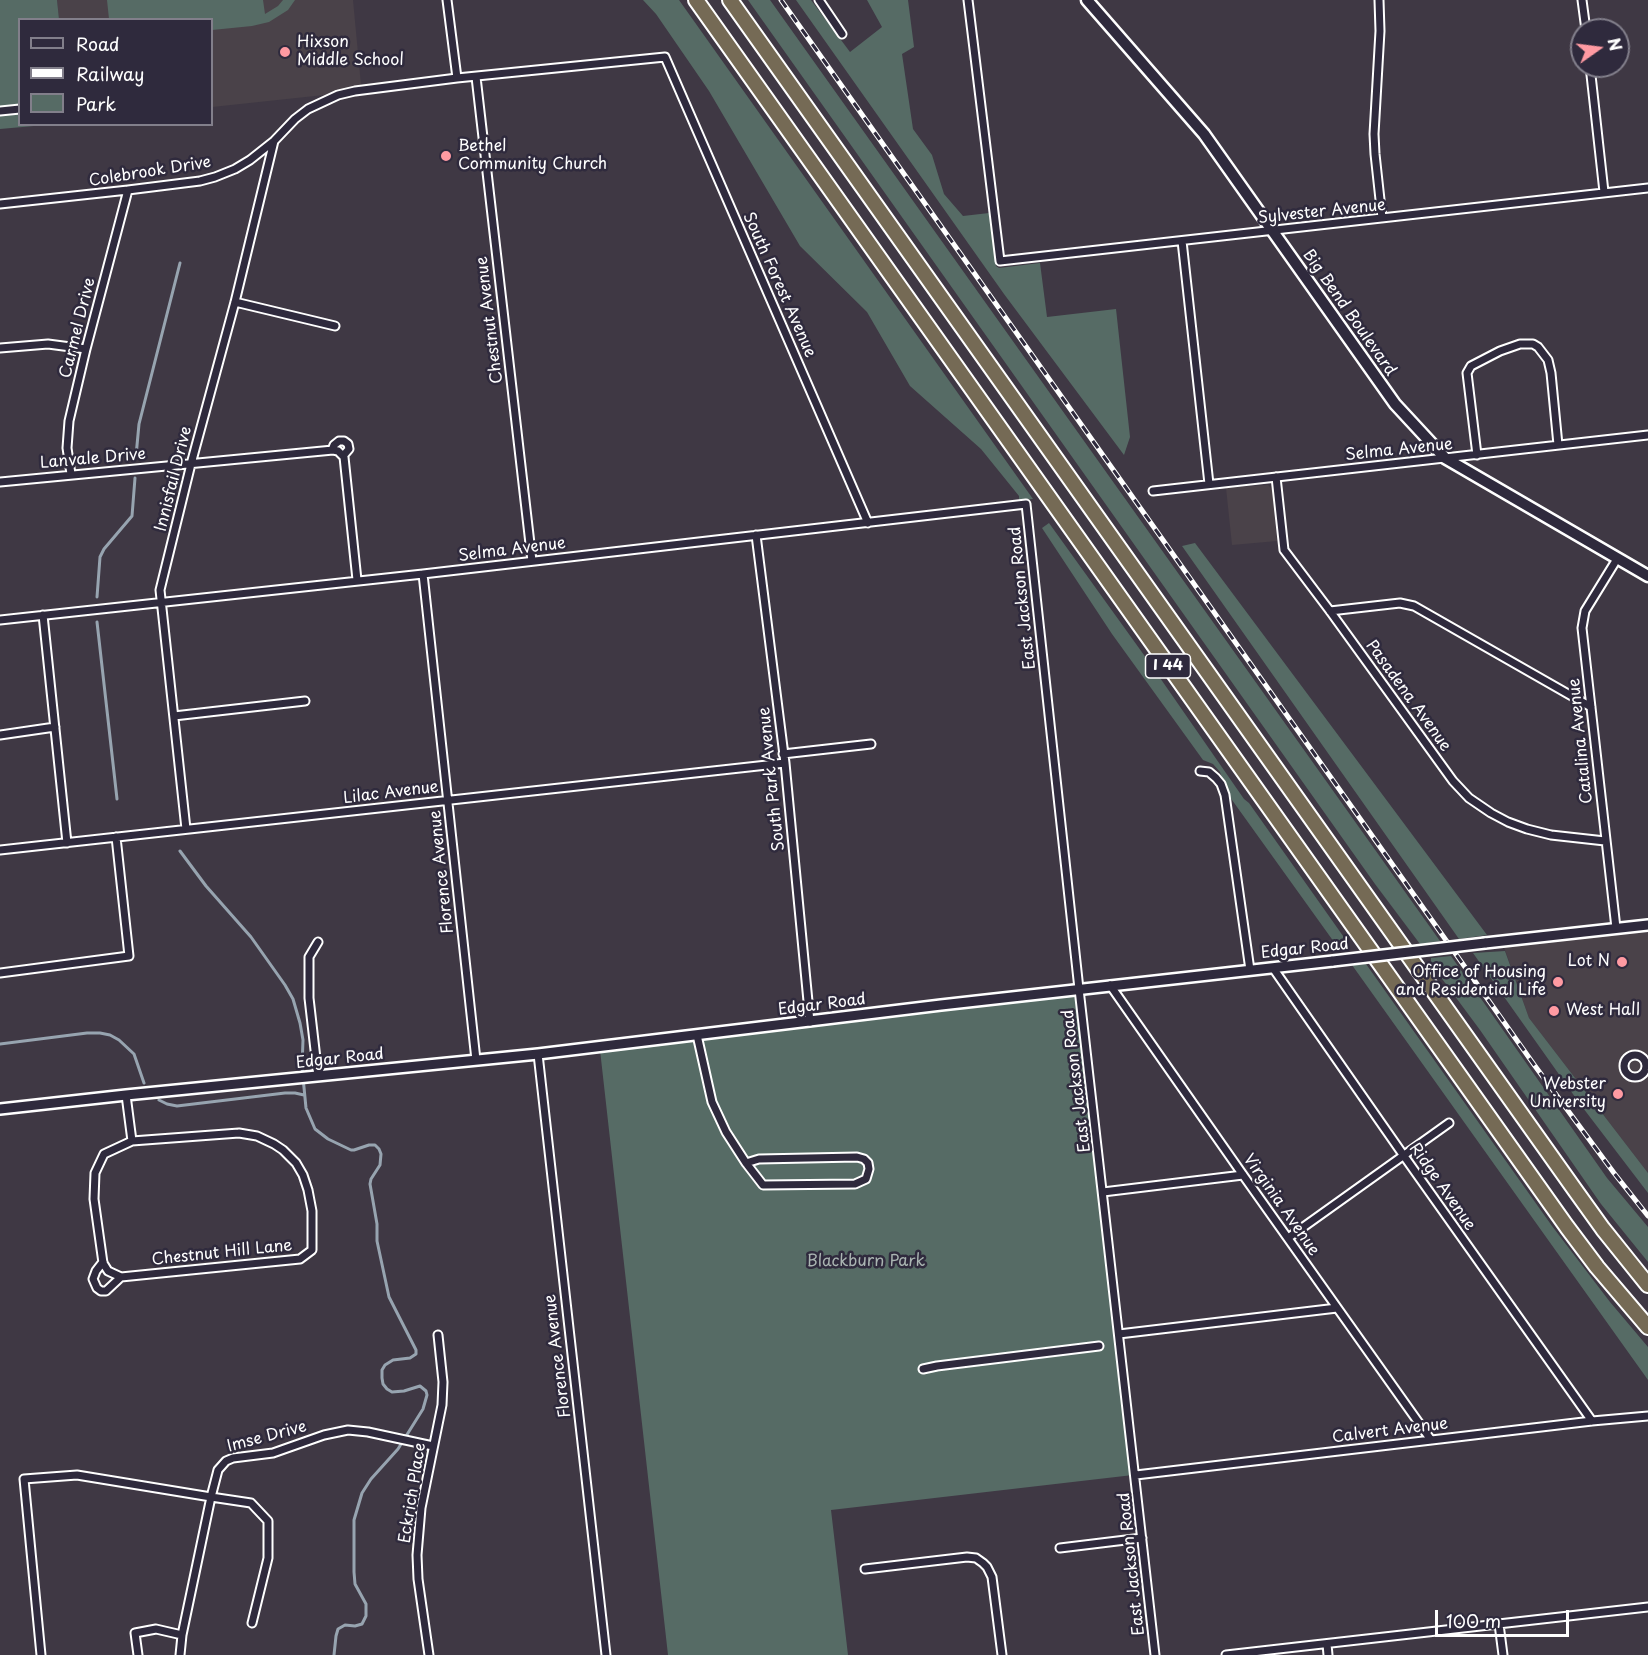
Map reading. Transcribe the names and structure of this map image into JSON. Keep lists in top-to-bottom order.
{
  "streets": {
    "highway": ["I 44"],
    "main road": ["Big Bend Boulevard"],
    "street": [
      "Colebrook Drive",
      "Sylvester Avenue",
      "South Forest Avenue",
      "Chestnut Avenue",
      "Carmel Drive",
      "Selma Avenue",
      "Lanvale Drive",
      "Innisfail Drive",
      "East Jackson Road",
      "Pasadena Avenue",
      "Catalina Avenue",
      "South Park Avenue",
      "Lilac Avenue",
      "Florence Avenue",
      "Edgar Road",
      "Ridge Avenue",
      "Virginia Avenue",
      "Chestnut Hill Lane",
      "Calvert Avenue",
      "Imse Drive",
      "Eckrich Place"
    ]
  },
  "crossings": [
    ["Colebrook Drive", "South Forest Avenue"],
    ["Colebrook Drive", "Chestnut Avenue"],
    ["Colebrook Drive", "Carmel Drive"],
    ["Colebrook Drive", "Innisfail Drive"],
    ["Sylvester Avenue", "Big Bend Boulevard"],
    ["South Forest Avenue", "Chestnut Avenue"],
    ["South Forest Avenue", "Selma Avenue"],
    ["Big Bend Boulevard", "Selma Avenue"],
    ["Big Bend Boulevard", "Catalina Avenue"],
    ["Chestnut Avenue", "Selma Avenue"],
    ["Carmel Drive", "Lanvale Drive"],
    ["Selma Avenue", "Lanvale Drive"],
    ["Selma Avenue", "Innisfail Drive"],
    ["Selma Avenue", "East Jackson Road"],
    ["Selma Avenue", "Pasadena Avenue"],
    ["Selma Avenue", "South Park Avenue"],
    ["Selma Avenue", "Florence Avenue"],
    ["Lanvale Drive", "Innisfail Drive"],
    ["Innisfail Drive", "Lilac Avenue"],
    ["East Jackson Road", "Edgar Road"],
    ["East Jackson Road", "Calvert Avenue"],
    ["Pasadena Avenue", "Catalina Avenue"],
    ["Catalina Avenue", "Edgar Road"],
    ["South Park Avenue", "Lilac Avenue"],
    ["South Park Avenue", "Edgar Road"],
    ["Lilac Avenue", "Florence Avenue"],
    ["Florence Avenue", "Edgar Road"],
    ["Edgar Road", "Ridge Avenue"],
    ["Edgar Road", "Virginia Avenue"],
    ["Ridge Avenue", "Calvert Avenue"],
    ["Virginia Avenue", "Calvert Avenue"],
    ["Imse Drive", "Eckrich Place"]
  ],
  "parks": ["Blackburn Park"],
  "places": [
    "Hixson Middle School",
    "Bethel Community Church",
    "Lot N",
    "Office of Housing and Residential Life",
    "West Hall",
    "Webster University"
  ],
  "legend": ["Road", "Railway", "Park"],
  "scale_bar": "100 m",
  "north": "right"
}
